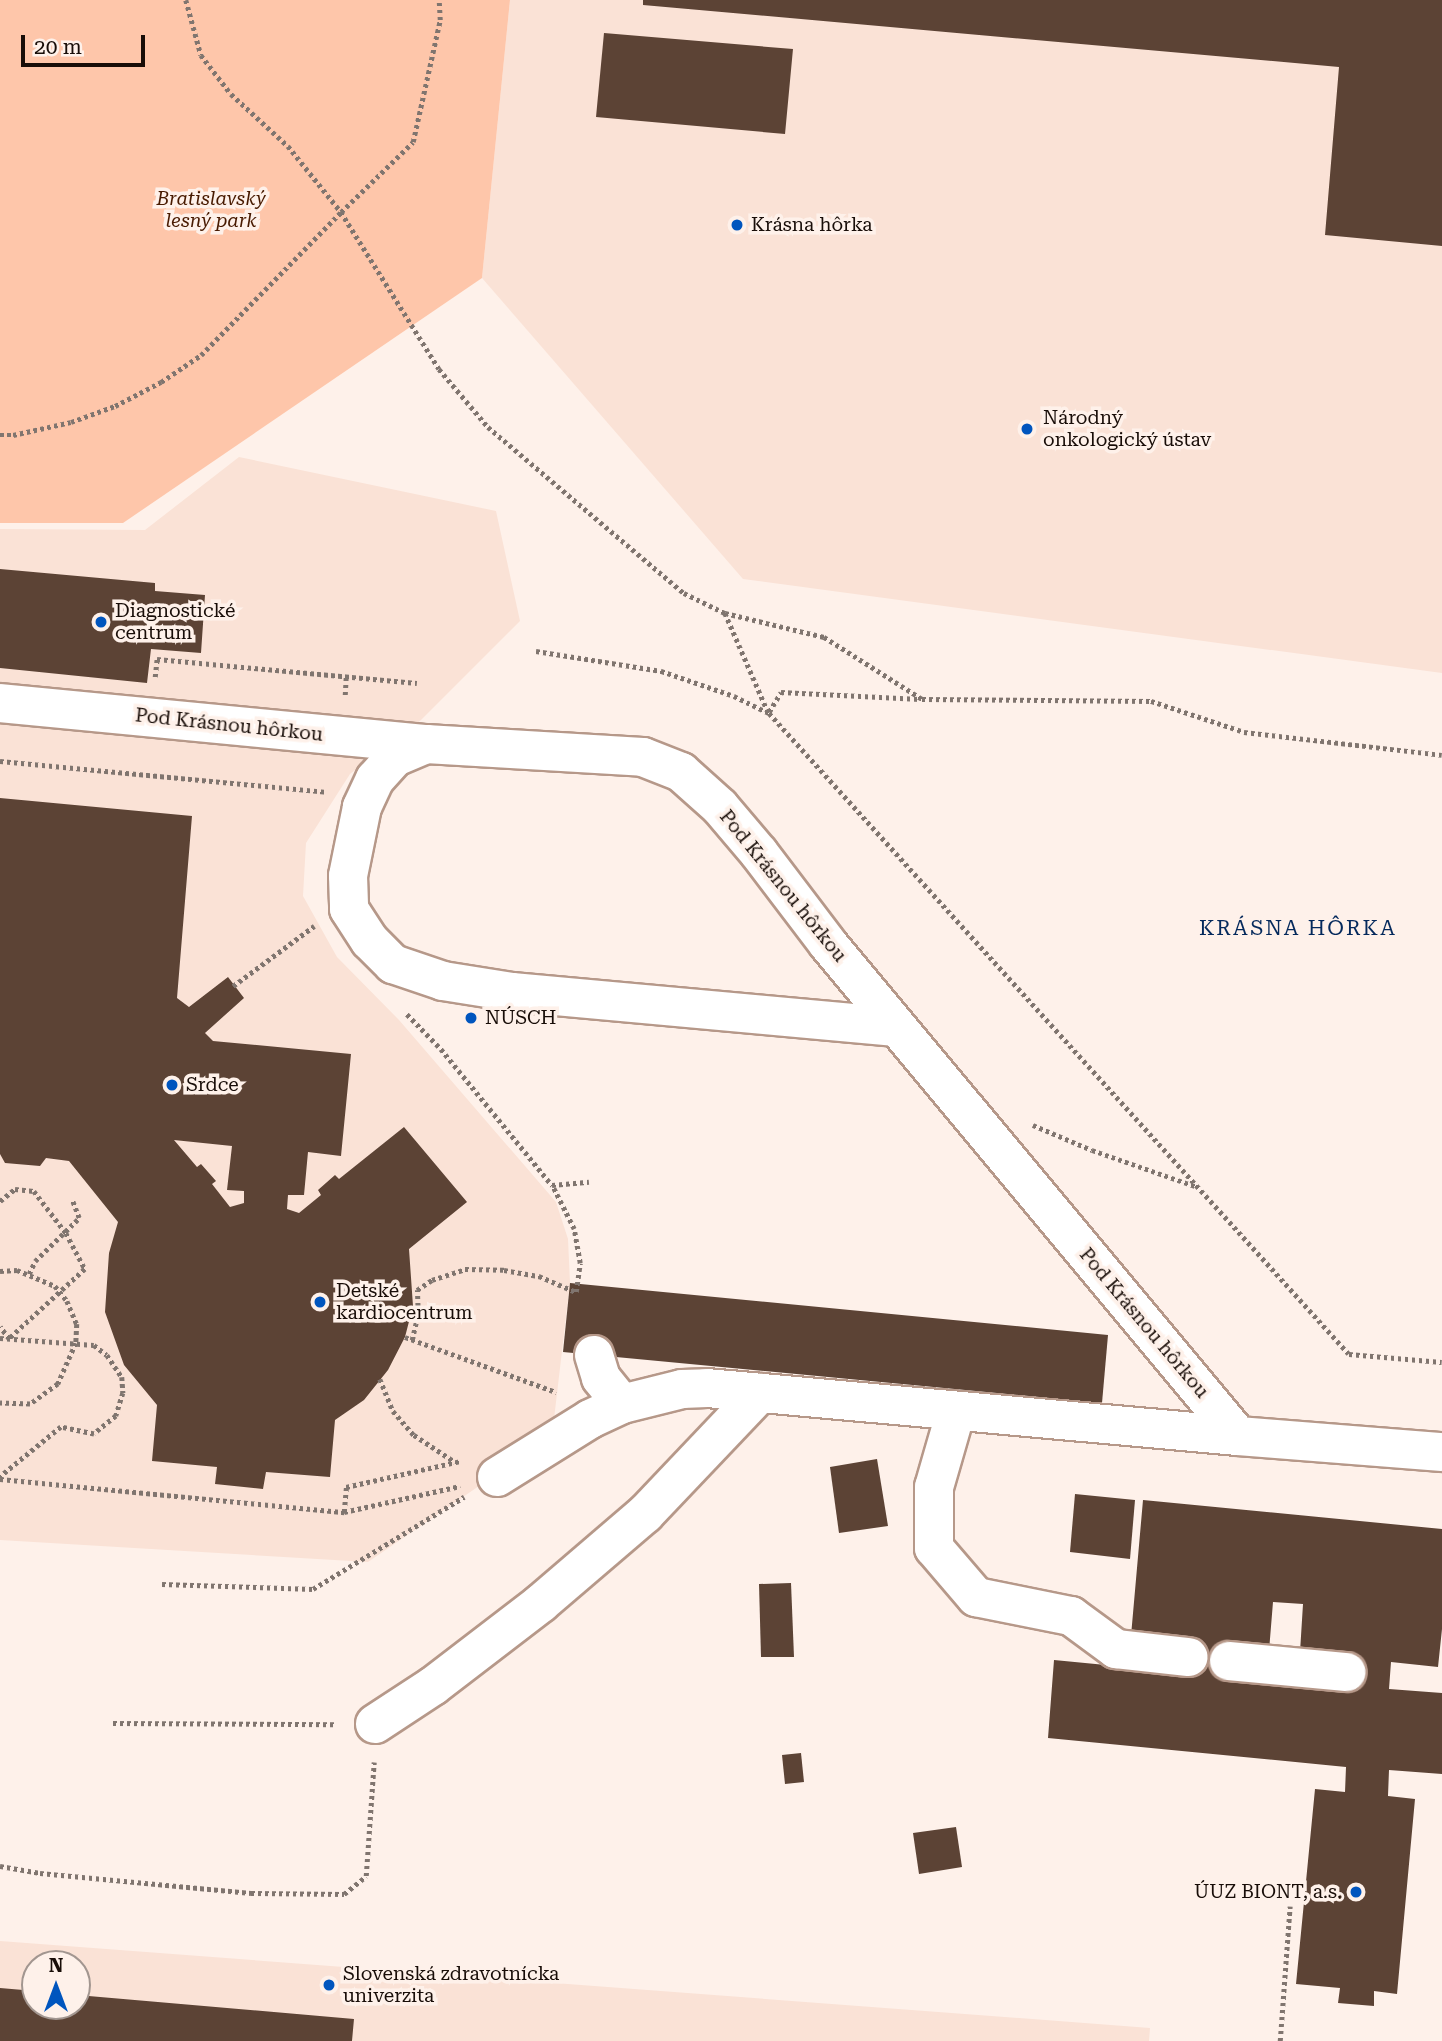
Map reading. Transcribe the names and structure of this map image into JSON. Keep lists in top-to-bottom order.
{
  "streets": {
    "street": ["Pod Krásnou hôrkou"]
  },
  "districts": ["KRÁSNA HÔRKA"],
  "parks": ["Bratislavský lesný park"],
  "places": [
    "Krásna hôrka",
    "Národný onkologický ústav",
    "Diagnostické centrum",
    "NÚSCH",
    "Srdce",
    "Detské kardiocentrum",
    "ÚUZ BIONT, a.s.",
    "Slovenská zdravotnícka univerzita"
  ],
  "scale_bar": "20 m",
  "north": "top"
}
